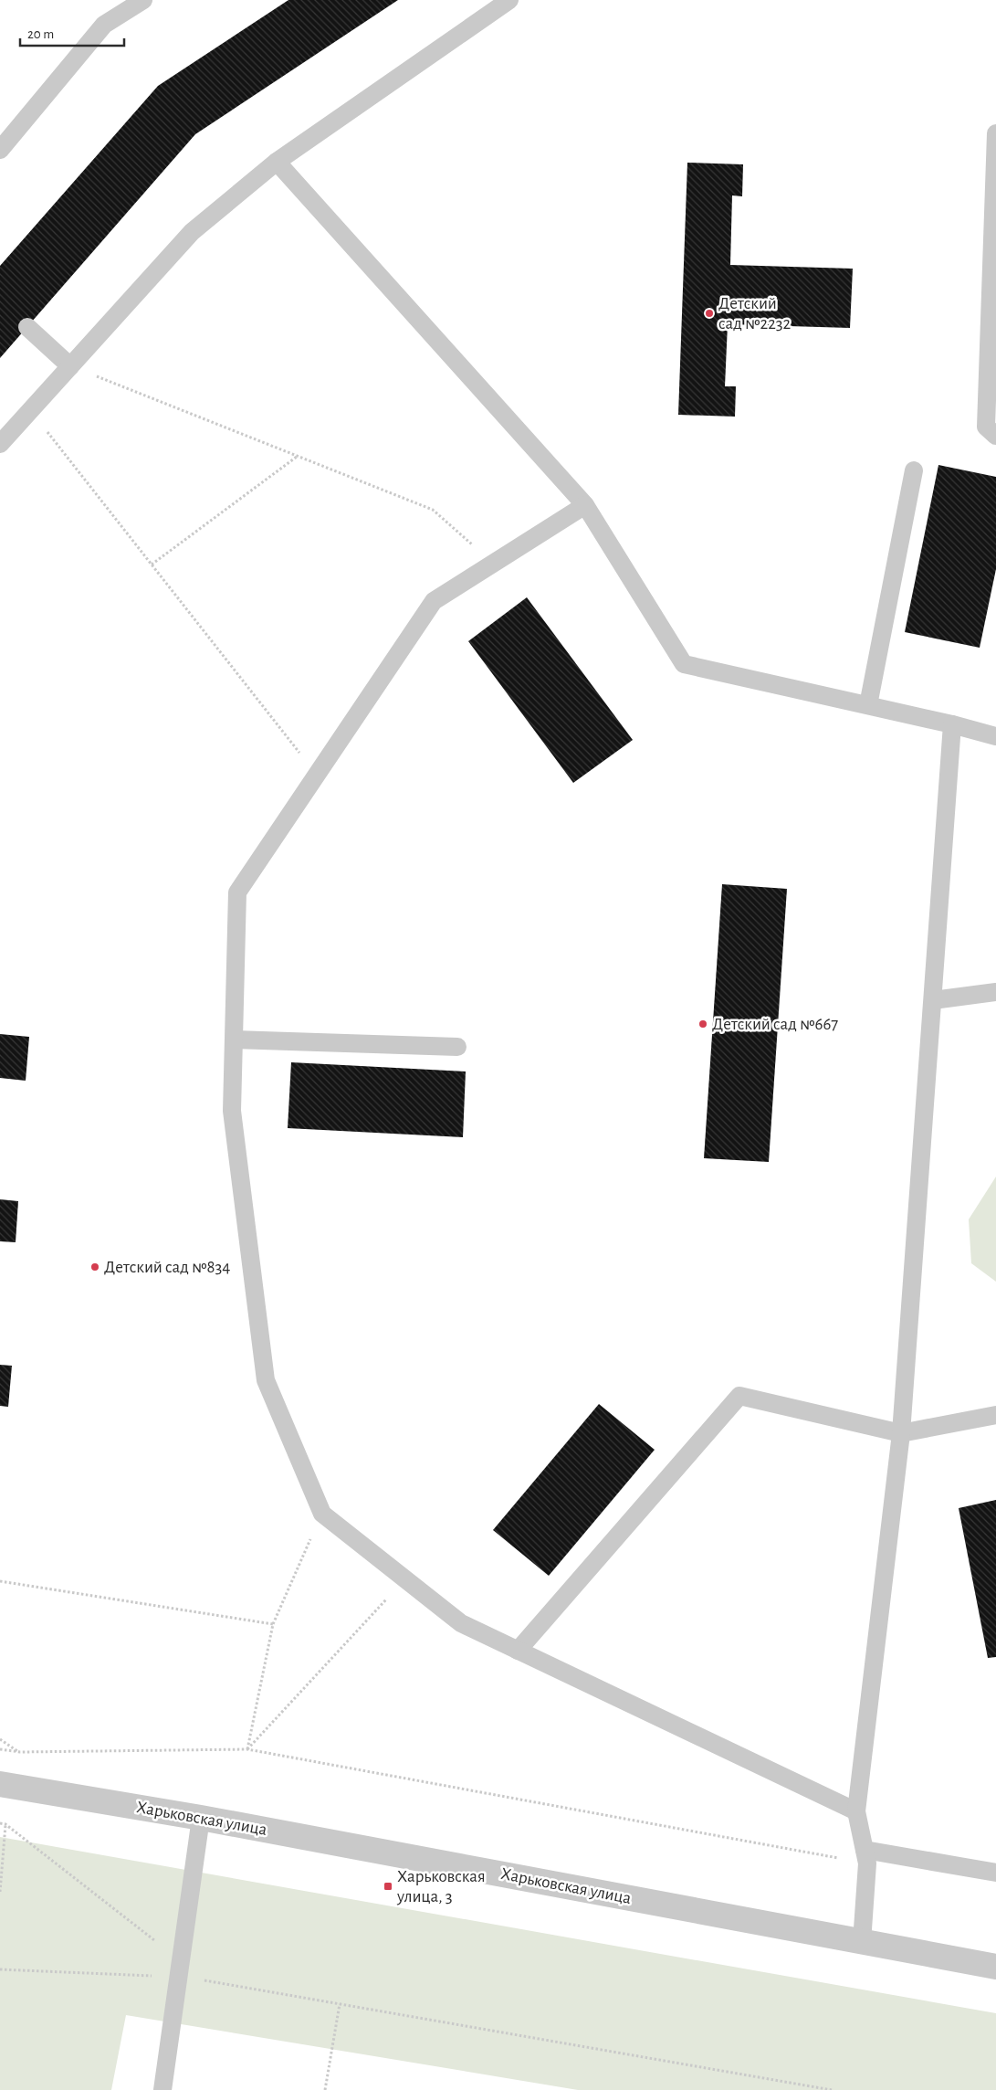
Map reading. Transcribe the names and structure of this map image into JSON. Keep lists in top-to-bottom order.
{
  "streets": {
    "street": ["Харьковская улица"]
  },
  "places": {
    "other": ["Детский сад №2232", "Детский сад №667", "Детский сад №834"],
    "transit": ["Харьковская улица, 3"]
  },
  "scale_bar": "20 m"
}
